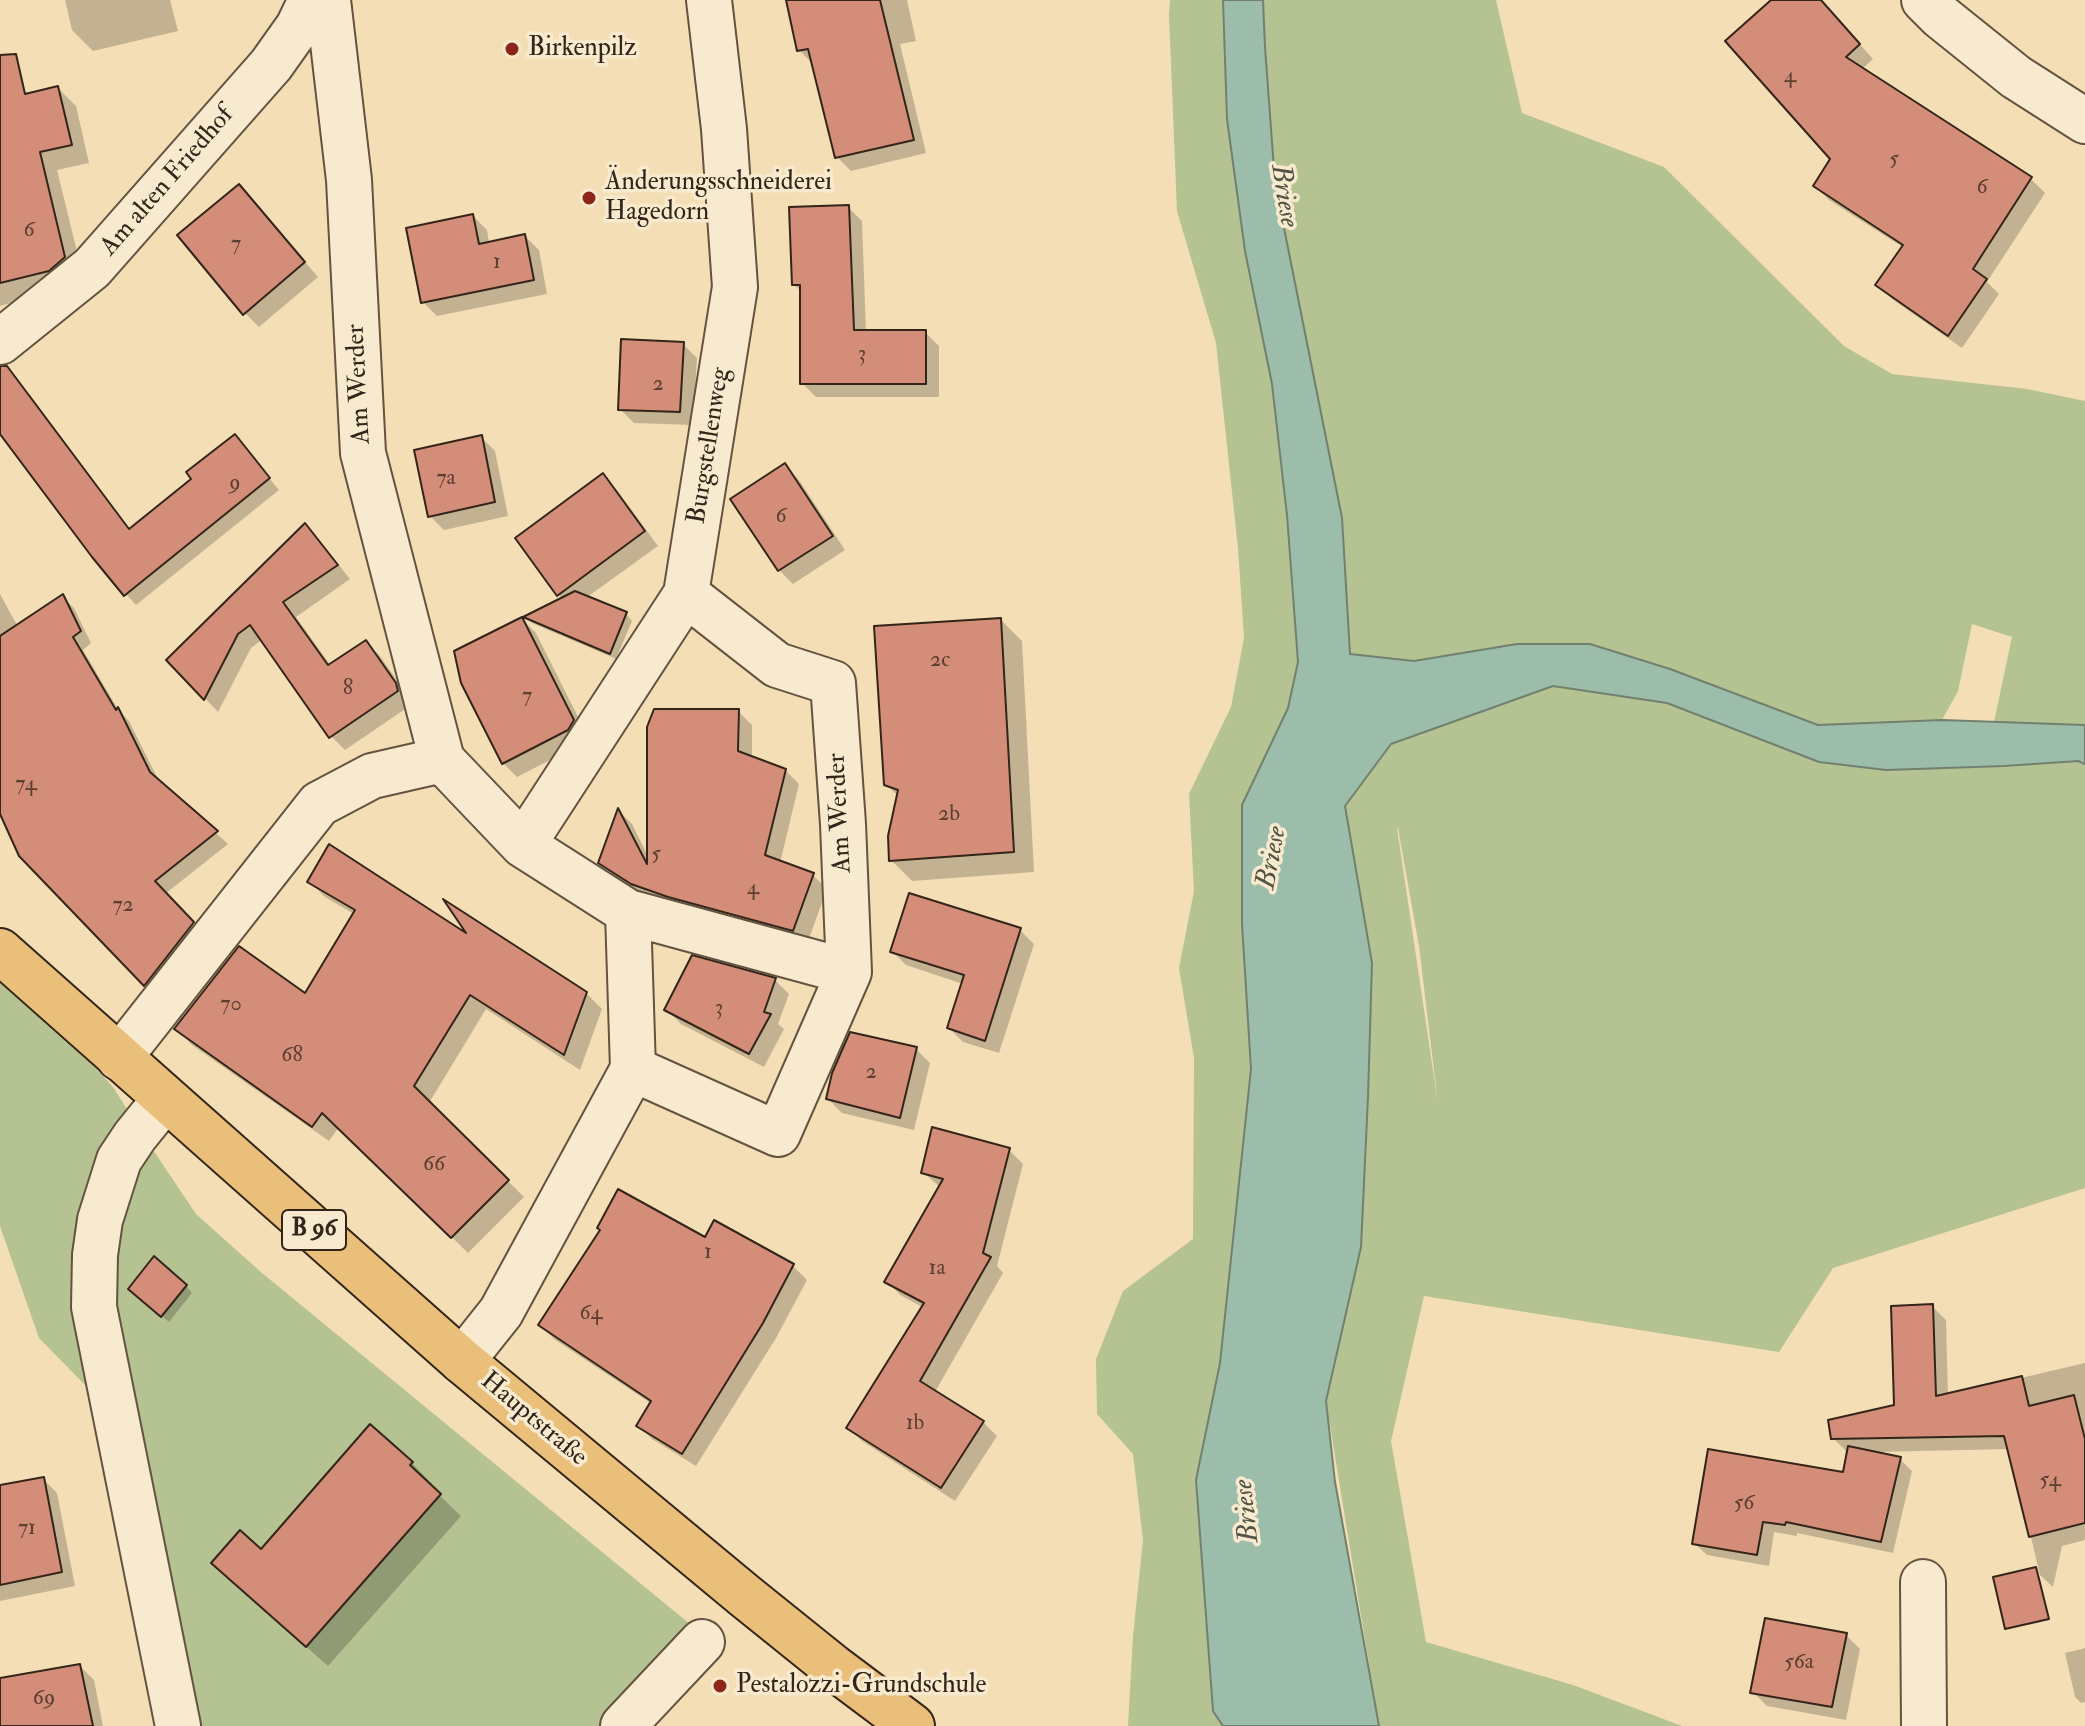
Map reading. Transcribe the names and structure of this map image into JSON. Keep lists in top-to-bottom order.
{
  "streets": {
    "main road": ["B 96", "Hauptstraße"],
    "street": ["Am alten Friedhof", "Am Werder", "Burgstellenweg"]
  },
  "crossings": [
    ["Am Werder", "Burgstellenweg"]
  ],
  "water": ["Briese"],
  "places": ["Birkenpilz", "Änderungsschneiderei Hagedorn", "Pestalozzi-Grundschule"],
  "house_numbers": [
    "4",
    "5",
    "6",
    "6",
    "7",
    "1",
    "3",
    "2",
    "7a",
    "9",
    "6",
    "2c",
    "8",
    "7",
    "74",
    "2b",
    "5",
    "4",
    "72",
    "70",
    "3",
    "68",
    "2",
    "66",
    "1",
    "1a",
    "64",
    "1b",
    "54",
    "56",
    "71",
    "56a",
    "69"
  ]
}
